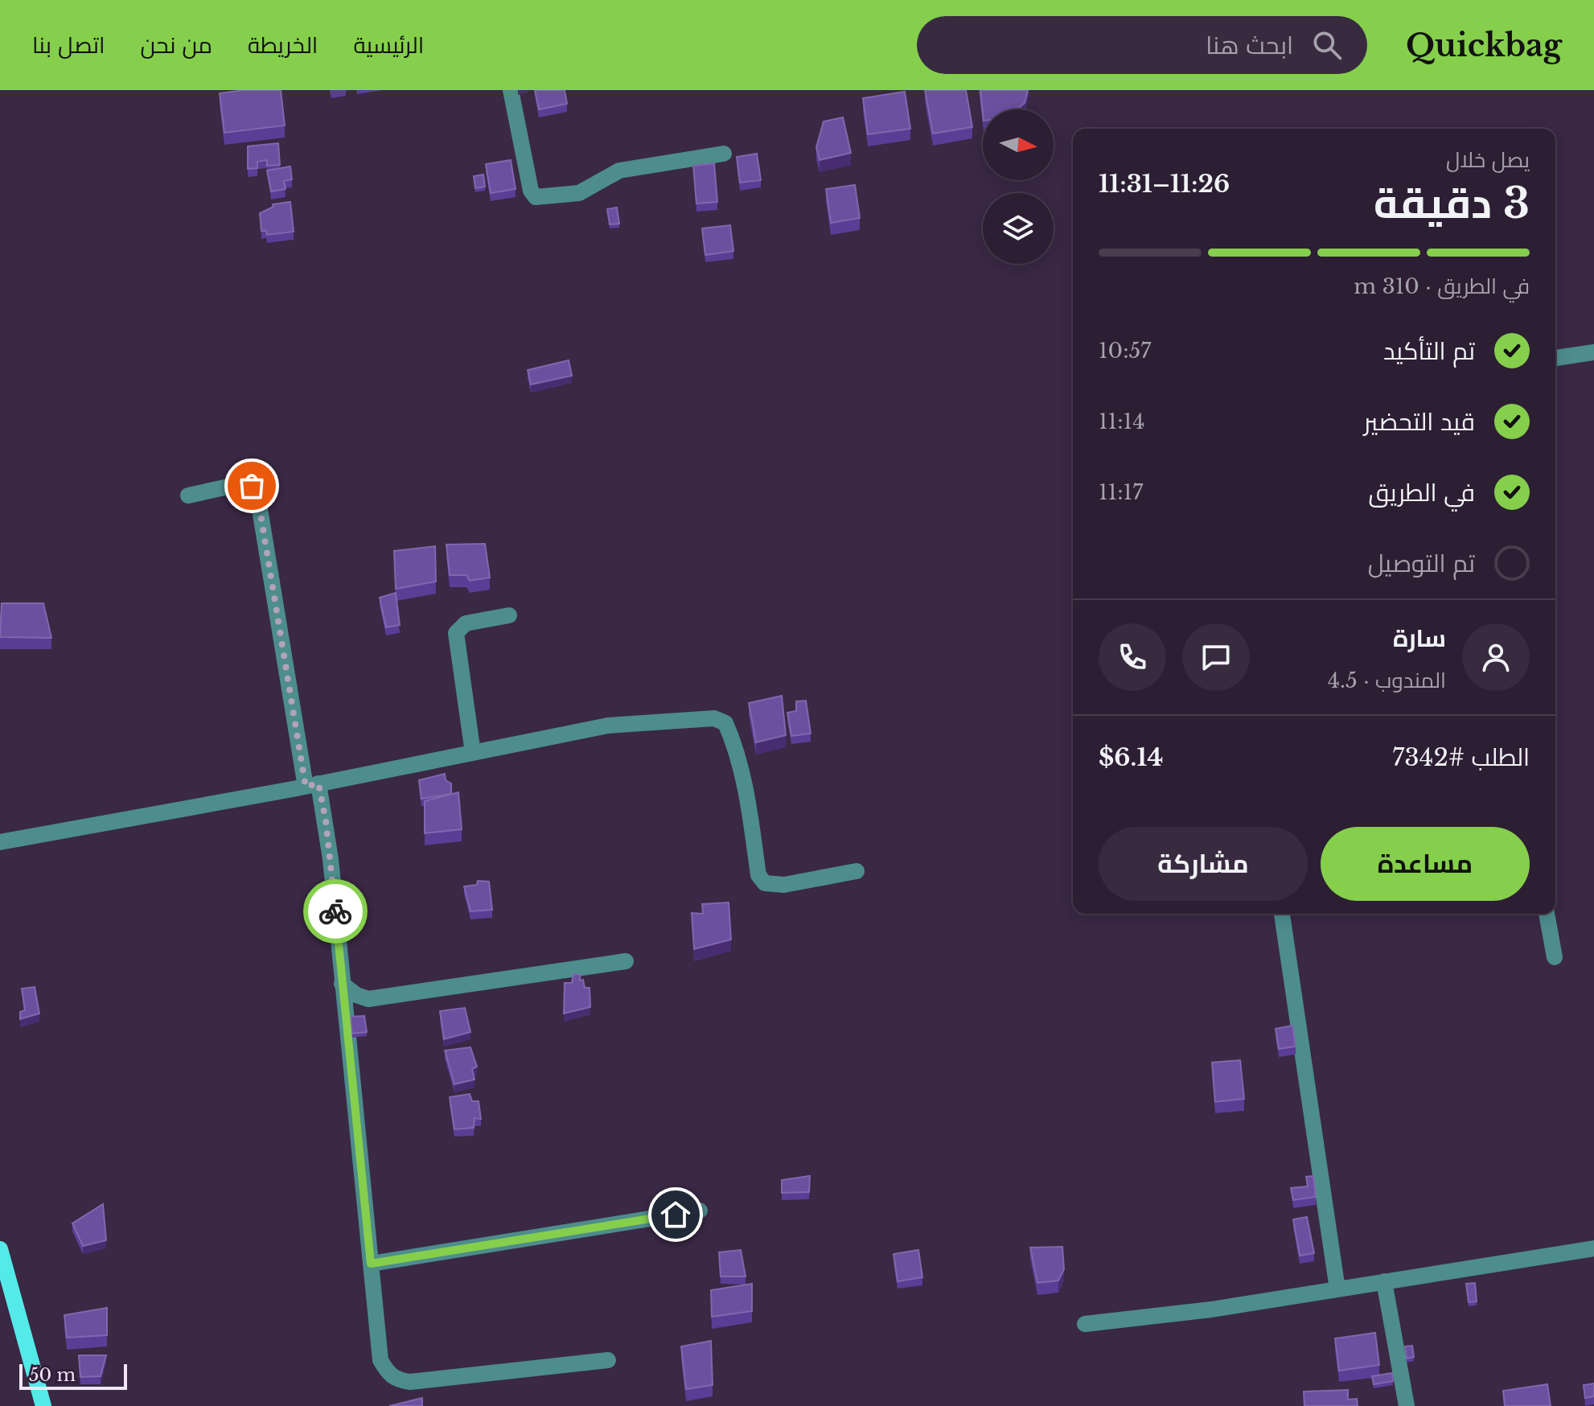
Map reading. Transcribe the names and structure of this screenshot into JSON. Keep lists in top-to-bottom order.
{
  "scale_bar": "50 m",
  "north": "right",
  "page": {
    "header": "Quickbag",
    "search": "ابحث هنا",
    "nav": [
      "الرئيسية",
      "الخريطة",
      "من نحن",
      "اتصل بنا"
    ],
    "heading": ["3 دقيقة", "يصل خلال", "11:26–11:31"],
    "panel": [
      "سارة",
      "المندوب · 4.5",
      "الطلب #7342",
      "$6.14"
    ],
    "bar": "في الطريق · 310 m",
    "list": [
      ["تم التأكيد", "10:57"],
      ["قيد التحضير", "11:14"],
      ["في الطريق", "11:17"],
      "تم التوصيل"
    ],
    "buttons": ["مساعدة", "مشاركة"],
    "scale": "50 m"
  }
}
